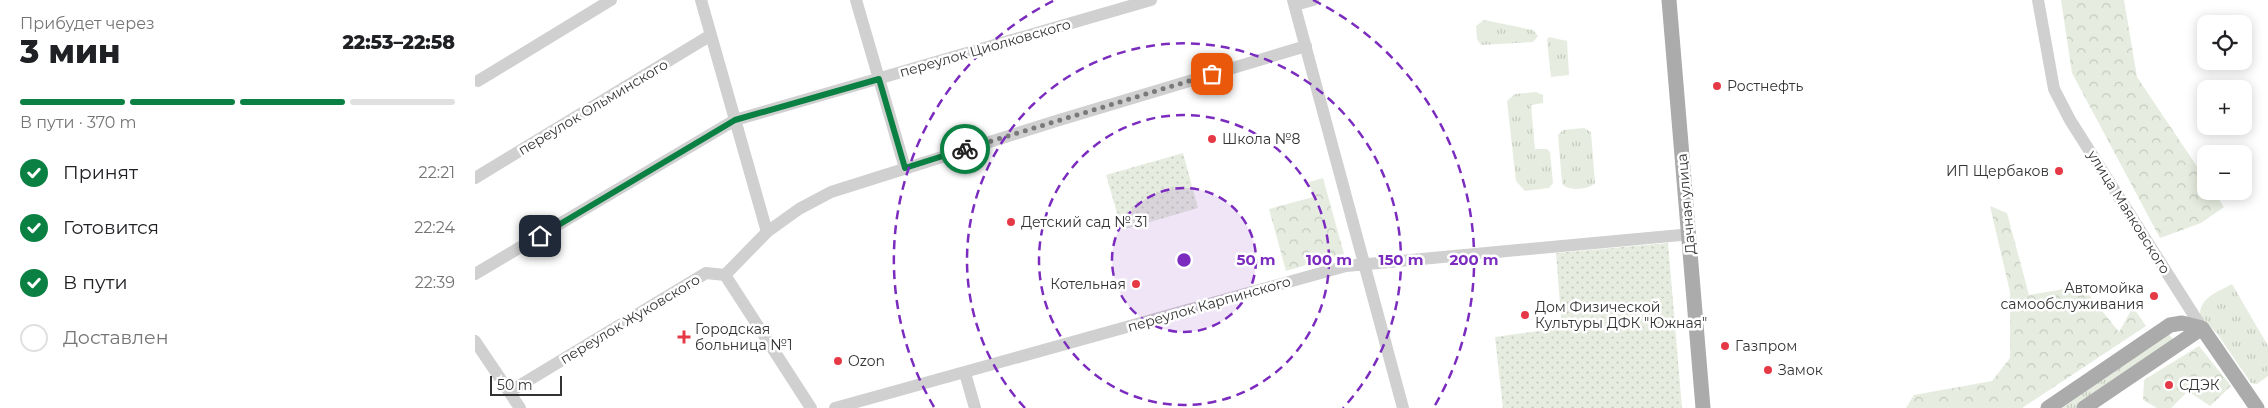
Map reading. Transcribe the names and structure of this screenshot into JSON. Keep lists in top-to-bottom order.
{
  "streets": {
    "main road": ["Дачная улица", "улица Маяковского"],
    "street": [
      "переулок Циолковского",
      "переулок Ольминского",
      "переулок Карпинского",
      "переулок Жуковского"
    ]
  },
  "crossings": [
    ["Дачная улица", "переулок Карпинского"]
  ],
  "places": {
    "other": [
      "Ростнефть",
      "Школа №8",
      "ИП Щербаков",
      "Детский сад № 31",
      "Котельная",
      "Автомойка самообслуживания",
      "Дом Физической Культуры ДФК \"Южная\"",
      "Газпром",
      "Ozon",
      "Замок",
      "СДЭК"
    ],
    "health": ["Городская больница №1"]
  },
  "scale_bar": "50 m",
  "page": {
    "heading": ["3 мин", "Прибудет через", "22:53–22:58"],
    "map_buttons": ["+", "−"],
    "bar": "В пути · 370 m",
    "list": [
      ["Принят", "22:21"],
      ["Готовится", "22:24"],
      ["В пути", "22:39"],
      "Доставлен"
    ],
    "scale": "50 m"
  },
  "rings": [
    "50 m",
    "100 m",
    "150 m",
    "200 m"
  ]
}
